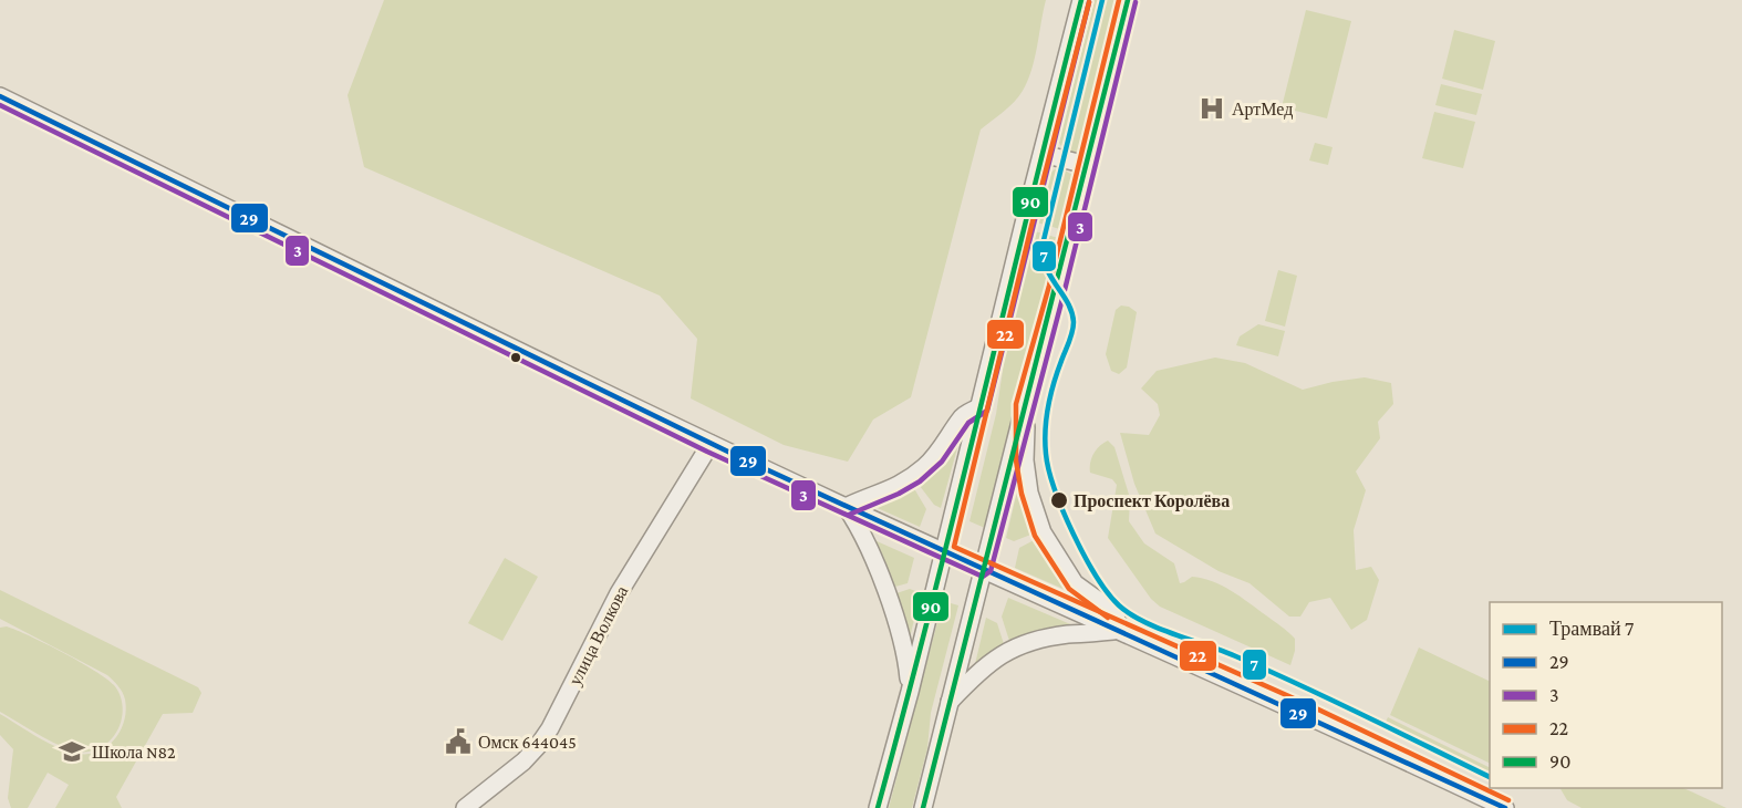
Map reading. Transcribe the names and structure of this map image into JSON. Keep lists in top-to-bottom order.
{
  "streets": {
    "main road": ["улица Волкова"]
  },
  "places": {
    "hospital": ["АртМед"],
    "other": ["Проспект Королёва"],
    "public building": ["Омск 644045"],
    "school or university": ["Школа N82"]
  },
  "lines": [
    "tram line 7",
    "transit line 22",
    "transit line 90",
    "transit line 3",
    "transit line 29"
  ],
  "legend": [
    "Трамвай 7",
    "29",
    "3",
    "22",
    "90"
  ]
}
